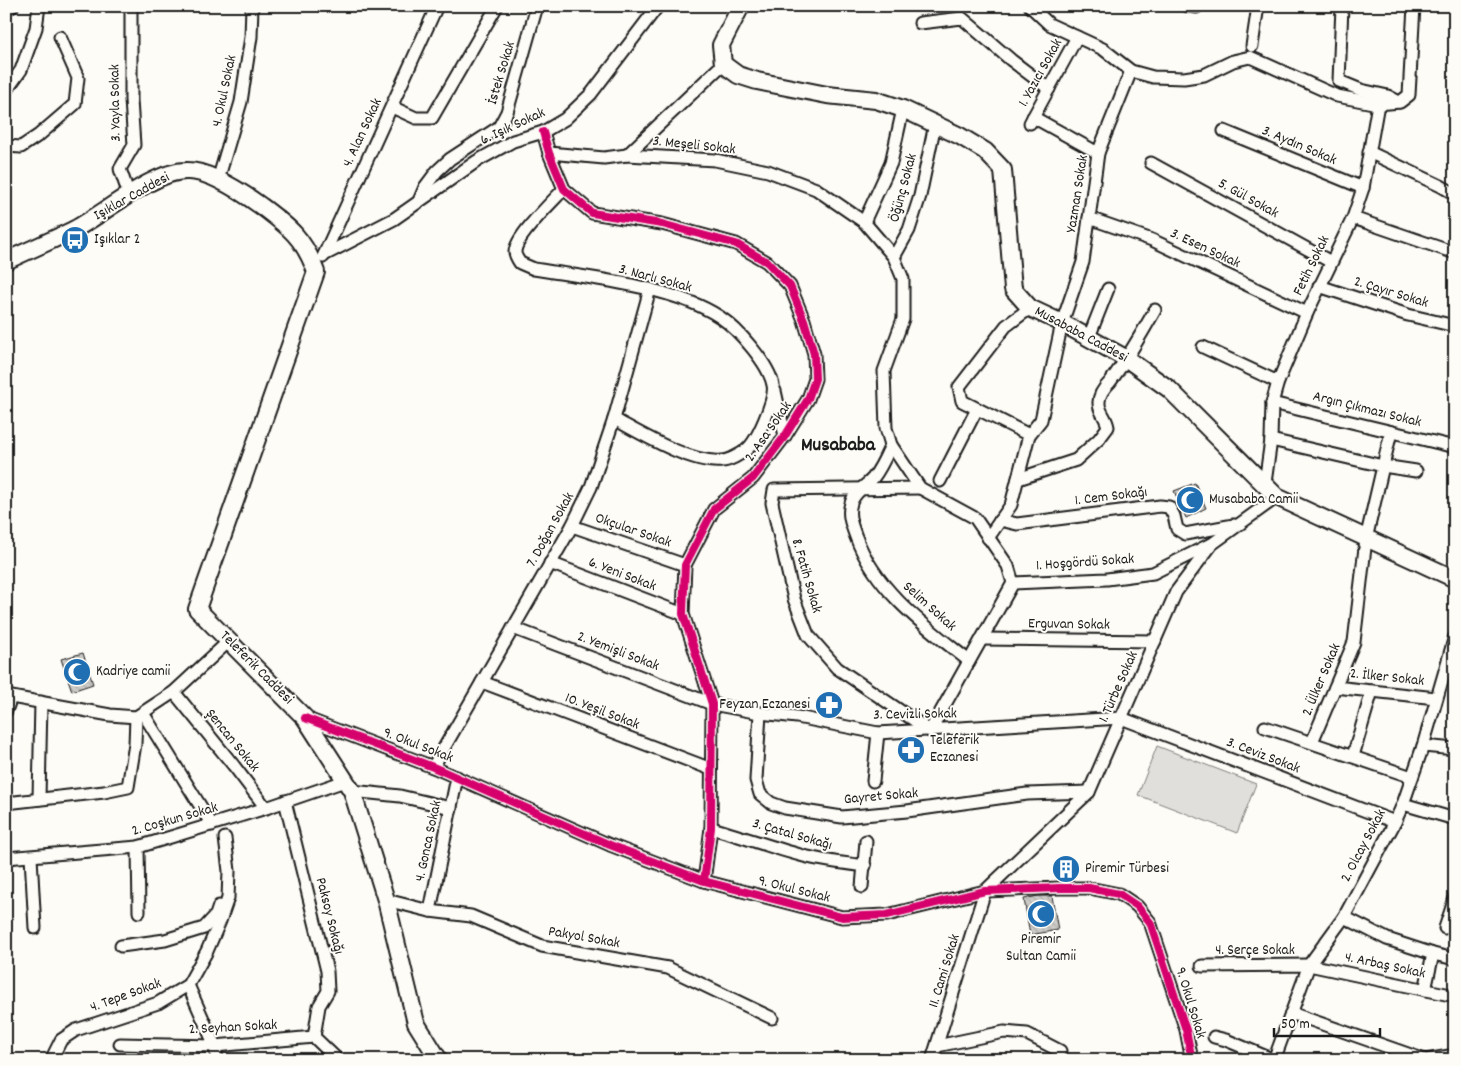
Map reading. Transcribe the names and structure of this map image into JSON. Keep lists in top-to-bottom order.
{
  "streets": {
    "main road": ["Işıklar Caddesi", "Musababa Caddesi", "Teleferik Caddesi"],
    "street": [
      "İstek Sokak",
      "1. Yazıcı Sokak",
      "4. Okul Sokak",
      "3. Yayla Sokak",
      "6. Işık Sokak",
      "4. Alan Sokak",
      "3. Meşeli Sokak",
      "3. Aydın Sokak",
      "Öğünç Sokak",
      "Yazman Sokak",
      "5. Gül Sokak",
      "3. Esen Sokak",
      "Fetih Sokak",
      "3. Narlı Sokak",
      "2. Çayır Sokak",
      "Argın Çıkmazı Sokak",
      "2. Asa Sokak",
      "1. Cem Sokağı",
      "7. Doğan Sokak",
      "Okçular Sokak",
      "1. Hoşgördü Sokak",
      "6. Yeni Sokak",
      "8. Fatih Sokak",
      "Selim Sokak",
      "Erguvan Sokak",
      "2. Yemişli Sokak",
      "2. İlker Sokak",
      "2. Ülker Sokak",
      "1. Türbe Sokak",
      "10. Yeşil Sokak",
      "3. Cevizli Sokak",
      "Şencan Sokak",
      "9. Okul Sokak",
      "3. Ceviz Sokak",
      "Gayret Sokak",
      "2. Coşkun Sokak",
      "3. Çatal Sokağı",
      "4. Gonca Sokak",
      "2. Olcay Sokak",
      "Paksoy Sokağı",
      "Pakyol Sokak",
      "4. Serçe Sokak",
      "4. Arbaş Sokak",
      "11. Cami Sokak",
      "4. Tepe Sokak",
      "2. Seyhan Sokak"
    ]
  },
  "crossings": [
    ["İstek Sokak", "6. Işık Sokak"],
    ["1. Yazıcı Sokak", "Yazman Sokak"],
    ["4. Okul Sokak", "Işıklar Caddesi"],
    ["3. Yayla Sokak", "Işıklar Caddesi"],
    ["6. Işık Sokak", "4. Alan Sokak"],
    ["6. Işık Sokak", "2. Asa Sokak"],
    ["4. Alan Sokak", "Işıklar Caddesi"],
    ["4. Alan Sokak", "Teleferik Caddesi"],
    ["3. Meşeli Sokak", "Öğünç Sokak"],
    ["3. Meşeli Sokak", "Musababa Caddesi"],
    ["3. Meşeli Sokak", "2. Asa Sokak"],
    ["3. Meşeli Sokak", "Selim Sokak"],
    ["3. Aydın Sokak", "Fetih Sokak"],
    ["Öğünç Sokak", "Musababa Caddesi"],
    ["Yazman Sokak", "3. Esen Sokak"],
    ["Yazman Sokak", "Musababa Caddesi"],
    ["Yazman Sokak", "1. Cem Sokağı"],
    ["Işıklar Caddesi", "Teleferik Caddesi"],
    ["5. Gül Sokak", "Fetih Sokak"],
    ["3. Esen Sokak", "Fetih Sokak"],
    ["Fetih Sokak", "2. Çayır Sokak"],
    ["Fetih Sokak", "Musababa Caddesi"],
    ["Fetih Sokak", "Argın Çıkmazı Sokak"],
    ["3. Narlı Sokak", "2. Asa Sokak"],
    ["3. Narlı Sokak", "7. Doğan Sokak"],
    ["Musababa Caddesi", "2. Ülker Sokak"],
    ["Musababa Caddesi", "1. Türbe Sokak"],
    ["Argın Çıkmazı Sokak", "2. Ülker Sokak"],
    ["2. Asa Sokak", "Okçular Sokak"],
    ["2. Asa Sokak", "6. Yeni Sokak"],
    ["2. Asa Sokak", "2. Yemişli Sokak"],
    ["2. Asa Sokak", "10. Yeşil Sokak"],
    ["2. Asa Sokak", "3. Cevizli Sokak"],
    ["2. Asa Sokak", "9. Okul Sokak"],
    ["2. Asa Sokak", "3. Çatal Sokağı"],
    ["1. Cem Sokağı", "1. Türbe Sokak"],
    ["7. Doğan Sokak", "Okçular Sokak"],
    ["7. Doğan Sokak", "6. Yeni Sokak"],
    ["7. Doğan Sokak", "2. Yemişli Sokak"],
    ["7. Doğan Sokak", "10. Yeşil Sokak"],
    ["7. Doğan Sokak", "9. Okul Sokak"],
    ["1. Hoşgördü Sokak", "1. Türbe Sokak"],
    ["8. Fatih Sokak", "Selim Sokak"],
    ["8. Fatih Sokak", "3. Cevizli Sokak"],
    ["Erguvan Sokak", "1. Türbe Sokak"],
    ["2. Yemişli Sokak", "3. Cevizli Sokak"],
    ["Teleferik Caddesi", "9. Okul Sokak"],
    ["Teleferik Caddesi", "2. Coşkun Sokak"],
    ["Teleferik Caddesi", "Pakyol Sokak"],
    ["2. İlker Sokak", "2. Ülker Sokak"],
    ["2. İlker Sokak", "2. Olcay Sokak"],
    ["1. Türbe Sokak", "3. Cevizli Sokak"],
    ["1. Türbe Sokak", "9. Okul Sokak"],
    ["1. Türbe Sokak", "3. Ceviz Sokak"],
    ["1. Türbe Sokak", "Gayret Sokak"],
    ["1. Türbe Sokak", "11. Cami Sokak"],
    ["3. Cevizli Sokak", "3. Ceviz Sokak"],
    ["3. Cevizli Sokak", "Gayret Sokak"],
    ["Şencan Sokak", "2. Coşkun Sokak"],
    ["9. Okul Sokak", "4. Gonca Sokak"],
    ["9. Okul Sokak", "11. Cami Sokak"],
    ["3. Ceviz Sokak", "2. Olcay Sokak"],
    ["2. Coşkun Sokak", "Paksoy Sokağı"],
    ["4. Gonca Sokak", "Pakyol Sokak"],
    ["2. Olcay Sokak", "4. Serçe Sokak"],
    ["2. Olcay Sokak", "4. Arbaş Sokak"],
    ["Paksoy Sokağı", "2. Seyhan Sokak"],
    ["4. Serçe Sokak", "4. Arbaş Sokak"]
  ],
  "districts": ["Musababa"],
  "places": {
    "bus stop": ["Işıklar 2"],
    "mosque": ["Musababa Camii", "Kadriye camii", "Piremir Sultan Camii"],
    "pharmacy": ["Feyzan Eczanesi", "Teleferik Eczanesi"],
    "building": ["Piremir Türbesi"]
  },
  "scale_bar": "50 m"
}
